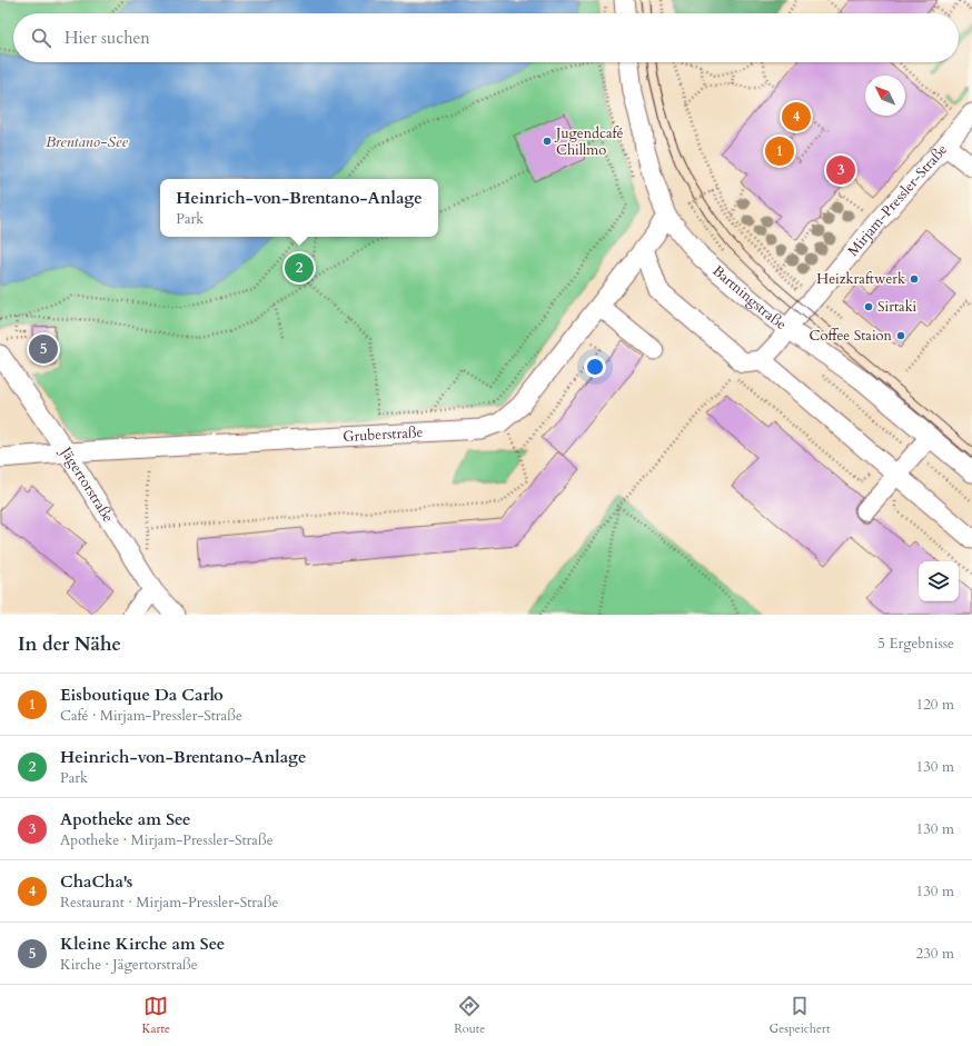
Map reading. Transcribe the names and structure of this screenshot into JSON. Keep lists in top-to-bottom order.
{
  "streets": {
    "street": [
      "Mirjam-Pressler-Straße",
      "Bartningstraße",
      "Gruberstraße",
      "Jägertorstraße"
    ]
  },
  "crossings": [
    ["Mirjam-Pressler-Straße", "Bartningstraße"],
    ["Bartningstraße", "Gruberstraße"],
    ["Gruberstraße", "Jägertorstraße"]
  ],
  "water": ["Brentano-See"],
  "places": [
    "Jugendcafé Chillmo",
    "Heizkraftwerk",
    "Sirtaki",
    "Coffee Staion"
  ],
  "north": "top left",
  "page": {
    "search": "Hier suchen",
    "pins": [
      "4",
      "1",
      "3",
      "2",
      "5"
    ],
    "popup": ["Heinrich-von-Brentano-Anlage", "Park"],
    "heading": ["In der Nähe", "5 Ergebnisse"],
    "list": [
      {
        "mark": "1",
        "name": "Eisboutique Da Carlo",
        "note": "Café · Mirjam-Pressler-Straße",
        "value": "120 m"
      },
      {
        "mark": "2",
        "name": "Heinrich-von-Brentano-Anlage",
        "note": "Park",
        "value": "130 m"
      },
      {
        "mark": "3",
        "name": "Apotheke am See",
        "note": "Apotheke · Mirjam-Pressler-Straße",
        "value": "130 m"
      },
      {
        "mark": "4",
        "name": "ChaCha's",
        "note": "Restaurant · Mirjam-Pressler-Straße",
        "value": "130 m"
      },
      {
        "mark": "5",
        "name": "Kleine Kirche am See",
        "note": "Kirche · Jägertorstraße",
        "value": "230 m"
      }
    ],
    "nav": ["Karte", "Route", "Gespeichert"]
  }
}
